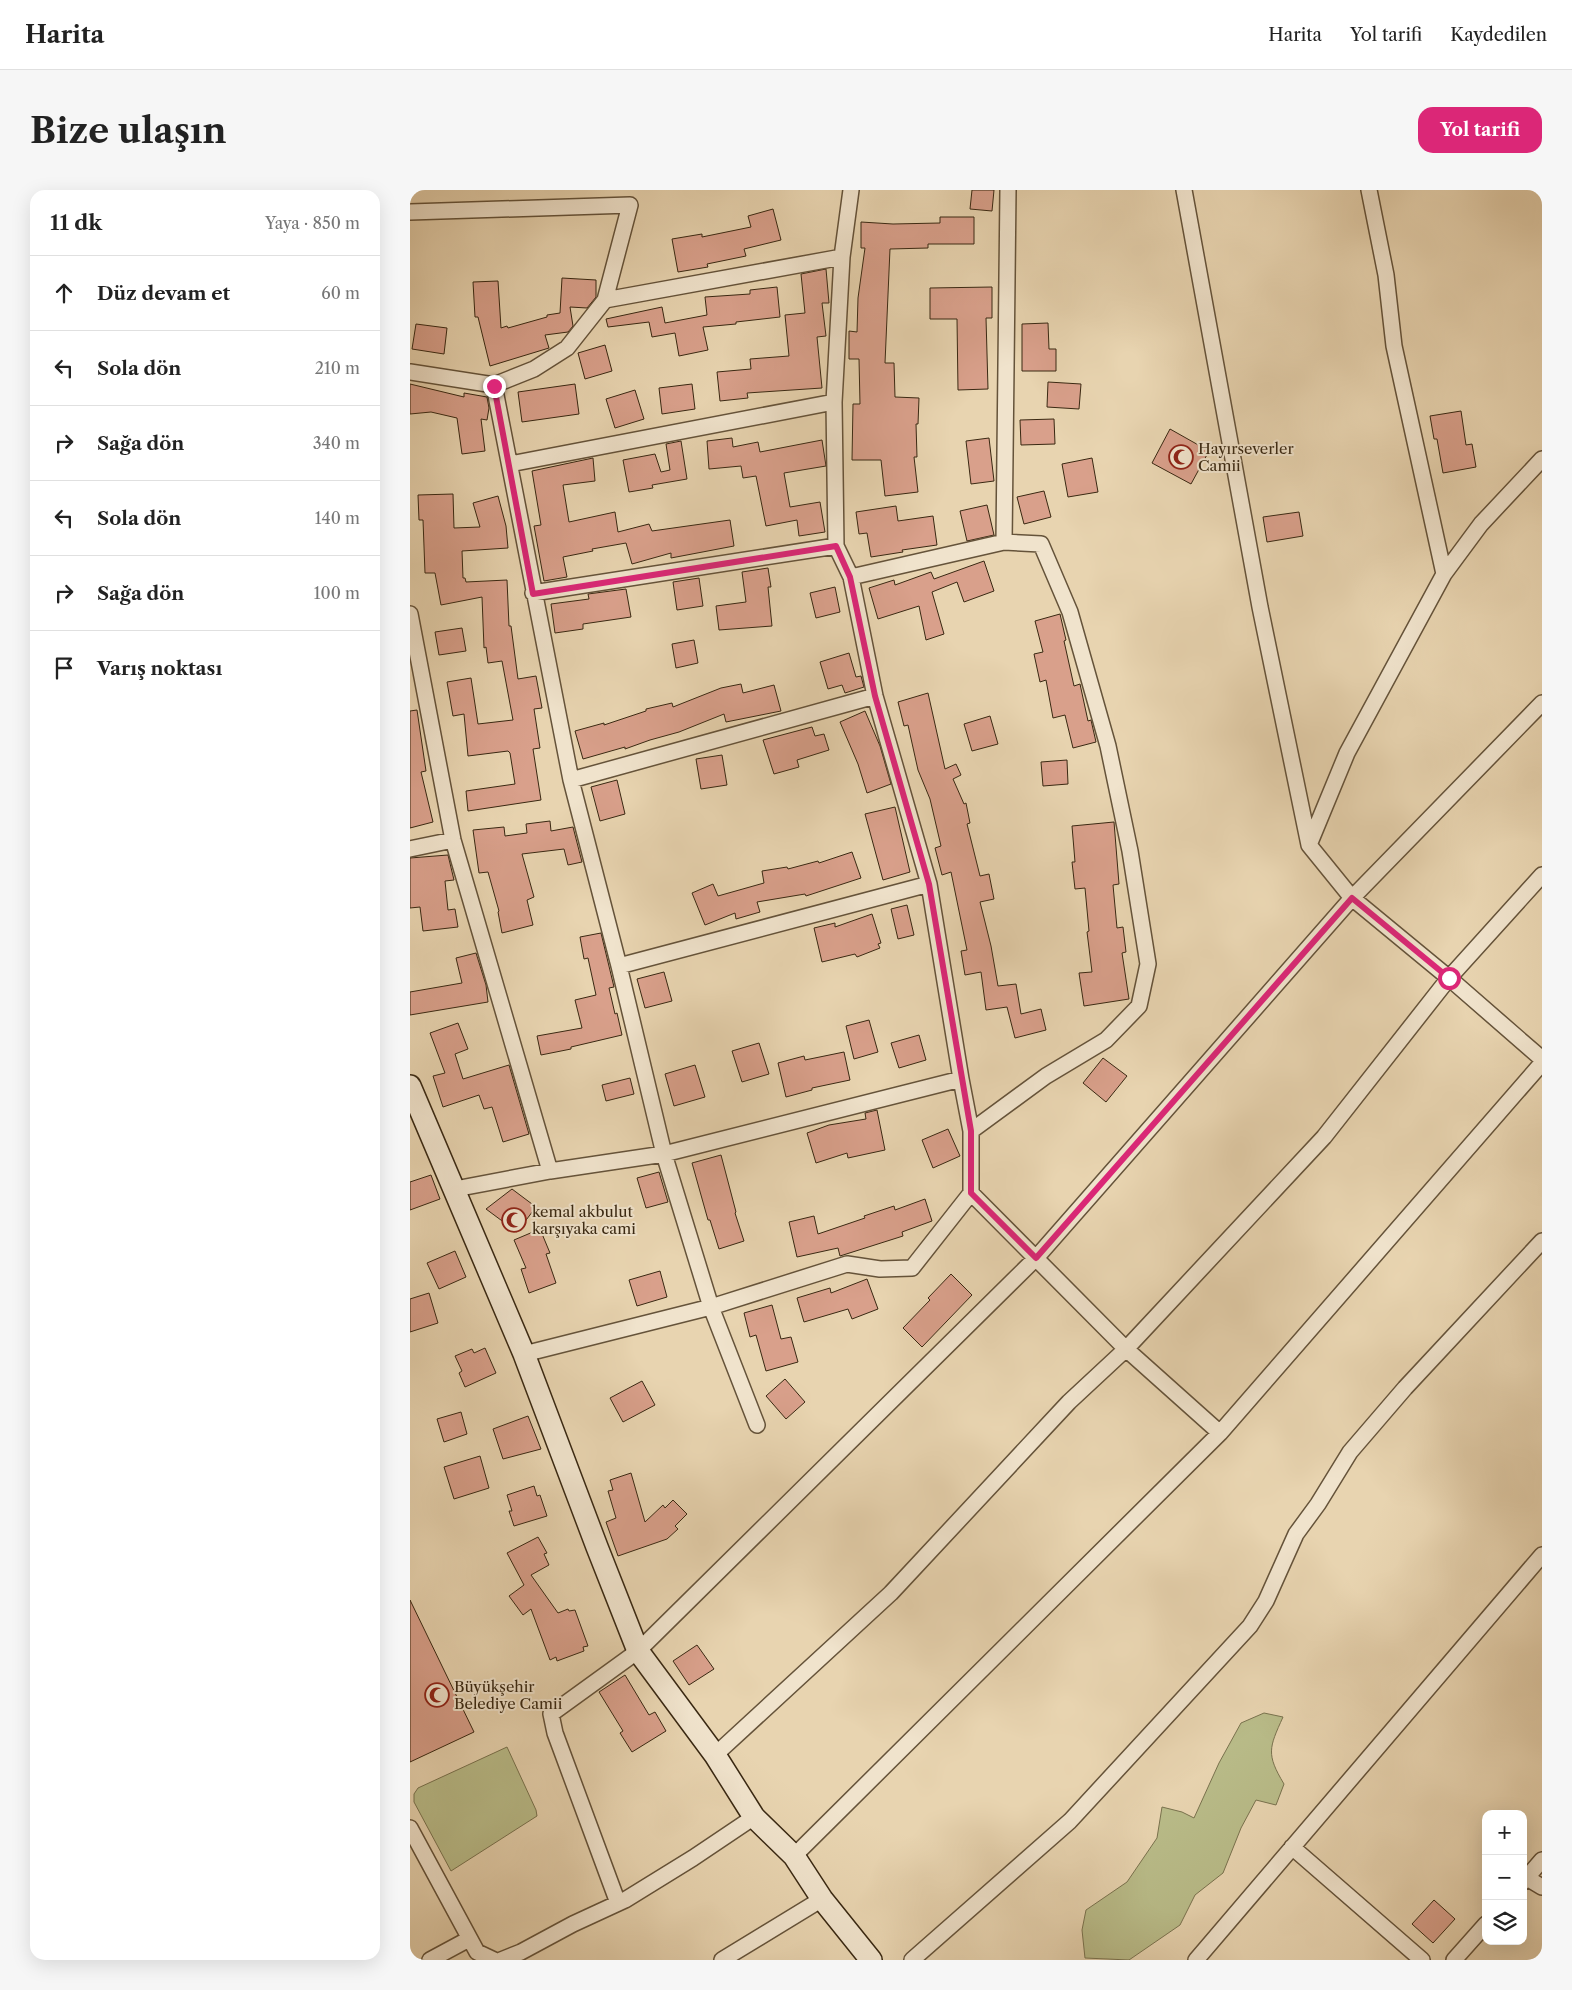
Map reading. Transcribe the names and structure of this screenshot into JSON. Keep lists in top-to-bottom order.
{
  "places": {
    "mosque": ["Hayırseverler Camii", "kemal akbulut karşıyaka cami", "Büyükşehir Belediye Camii"]
  },
  "page": {
    "header": "Harita",
    "nav": ["Harita", "Yol tarifi", "Kaydedilen"],
    "buttons": "Yol tarifi",
    "title": "Bize ulaşın",
    "heading": ["11 dk", "Yaya · 850 m"],
    "list": [
      ["Düz devam et", "60 m"],
      ["Sola dön", "210 m"],
      ["Sağa dön", "340 m"],
      ["Sola dön", "140 m"],
      ["Sağa dön", "100 m"],
      "Varış noktası"
    ],
    "map_buttons": ["+", "−"]
  }
}
